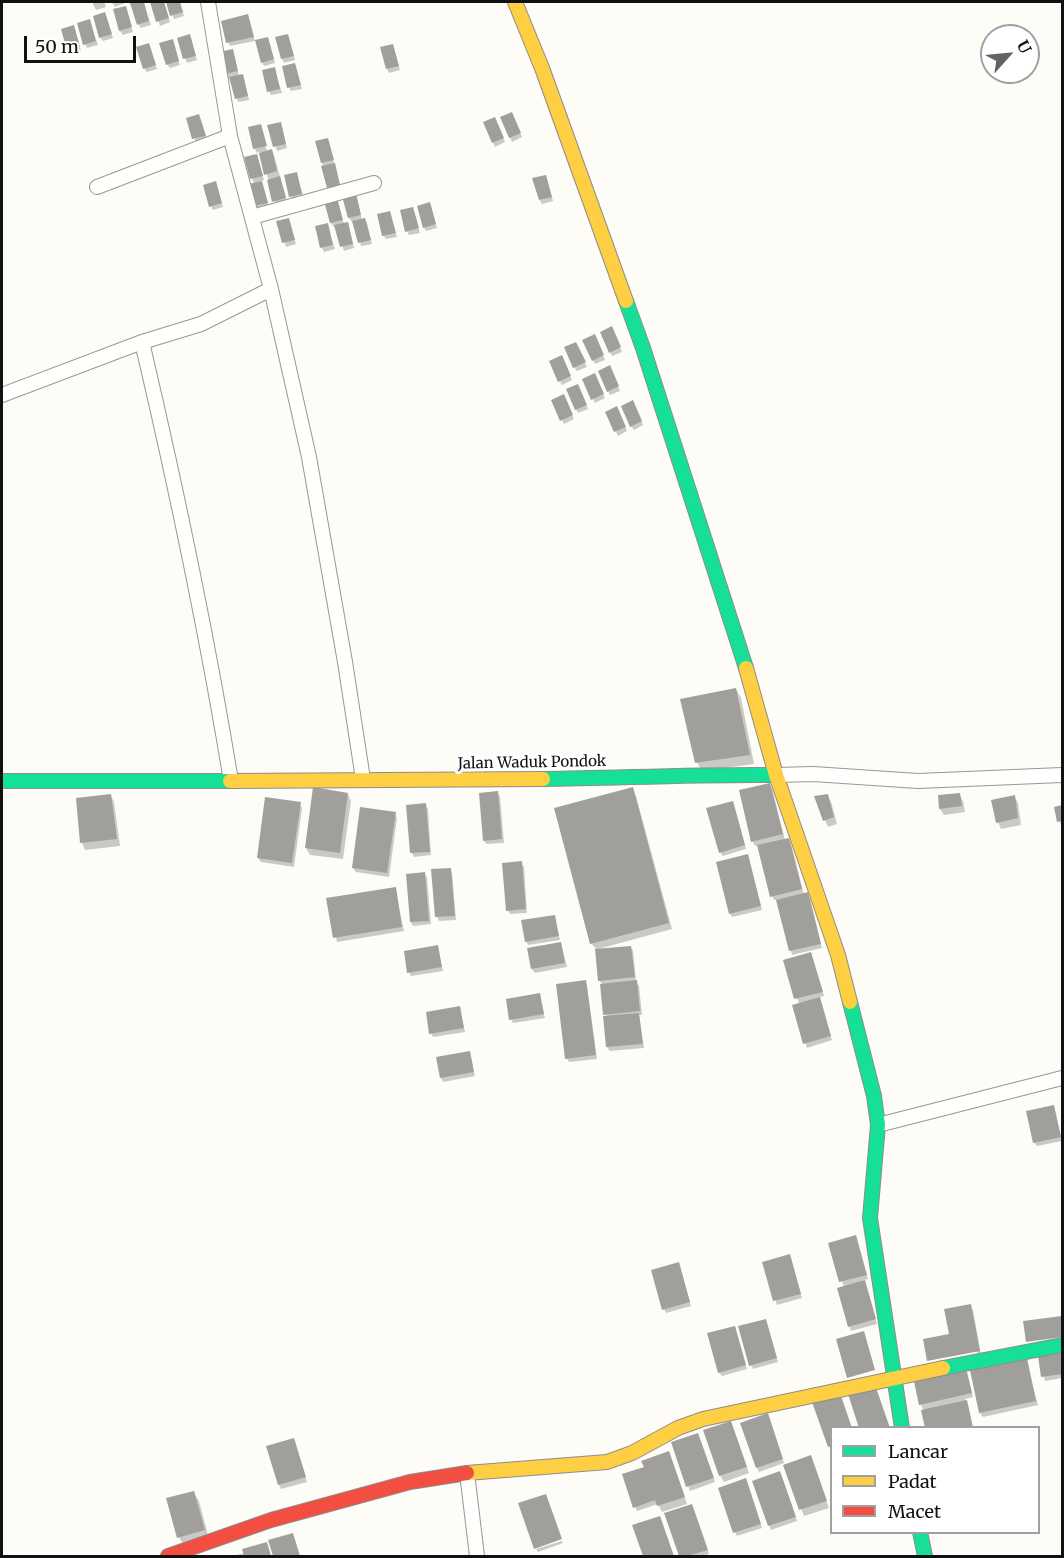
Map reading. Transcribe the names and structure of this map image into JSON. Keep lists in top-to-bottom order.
{
  "streets": {
    "street": ["Jalan Waduk Pondok"]
  },
  "legend": ["Lancar", "Padat", "Macet"],
  "scale_bar": "50 m",
  "north": "top right"
}
